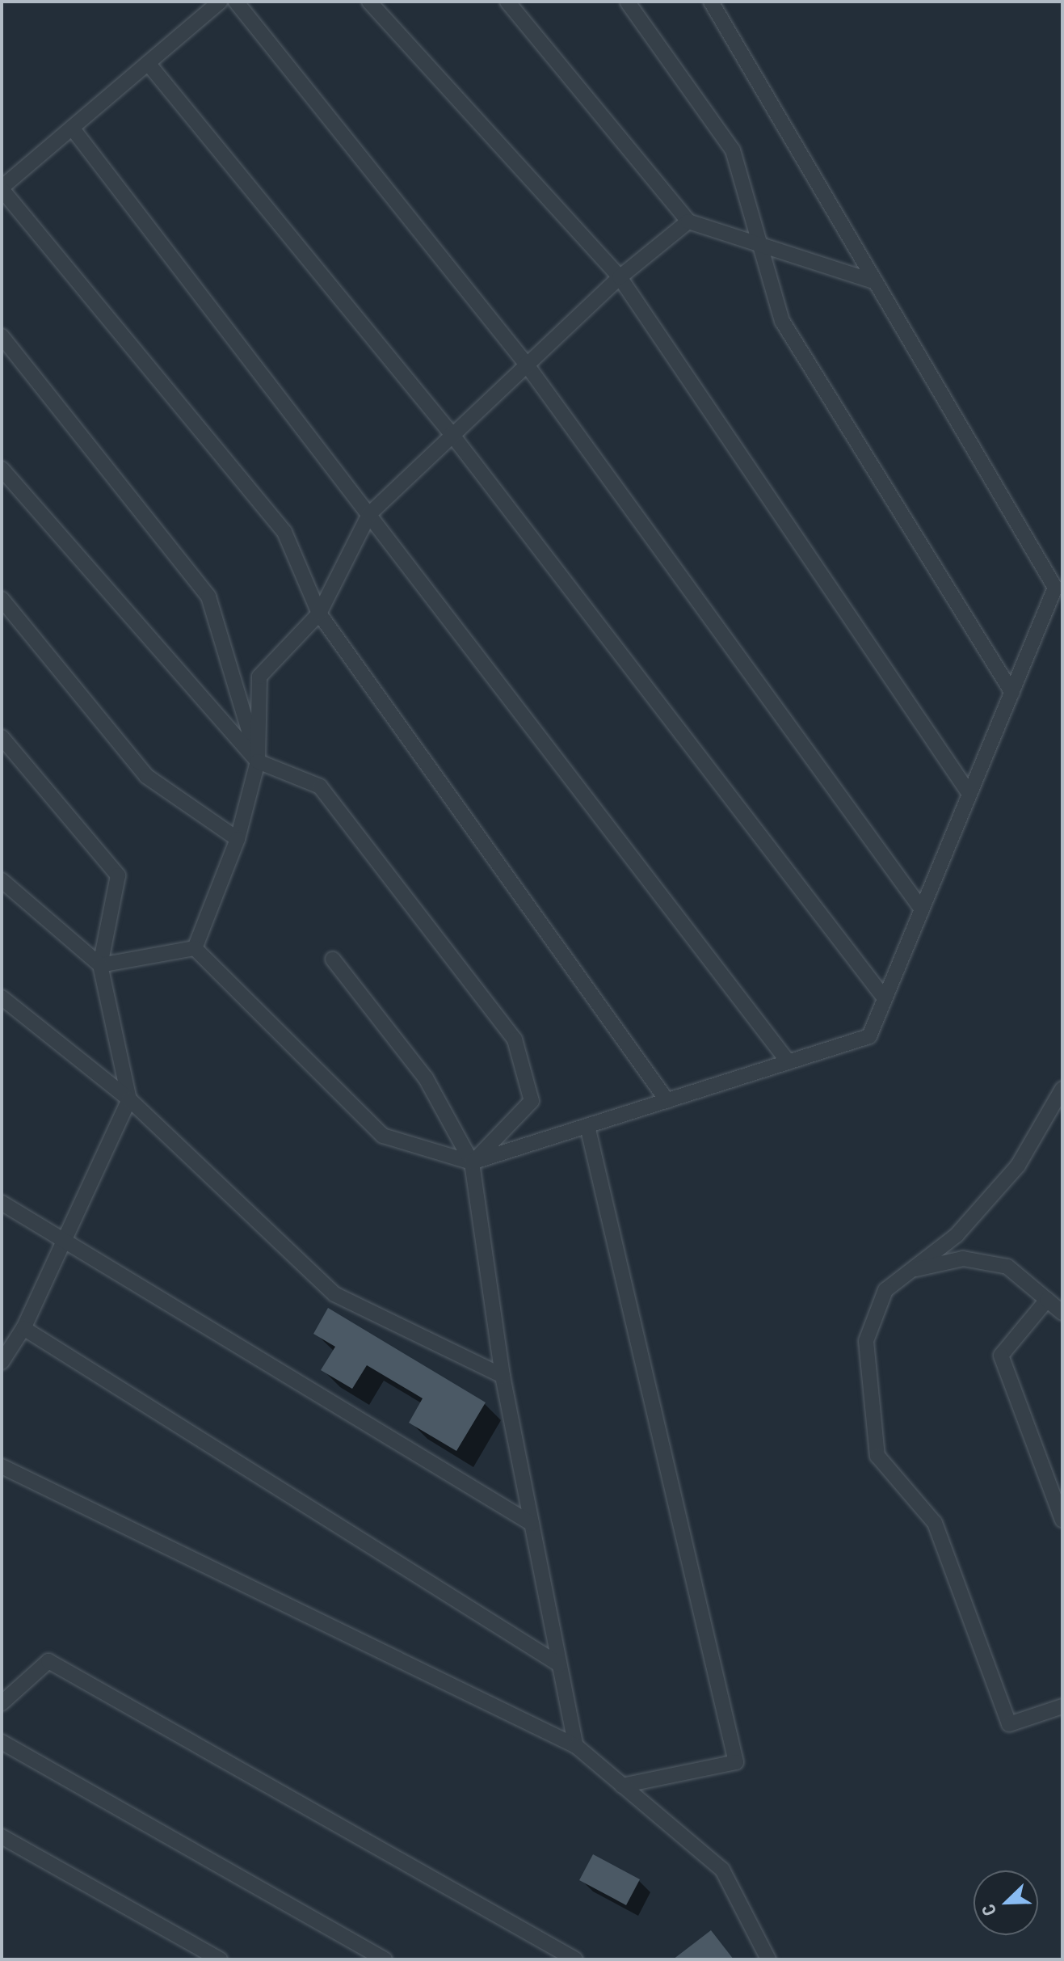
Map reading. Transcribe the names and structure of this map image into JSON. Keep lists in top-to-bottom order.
{
  "north": "bottom left"
}
